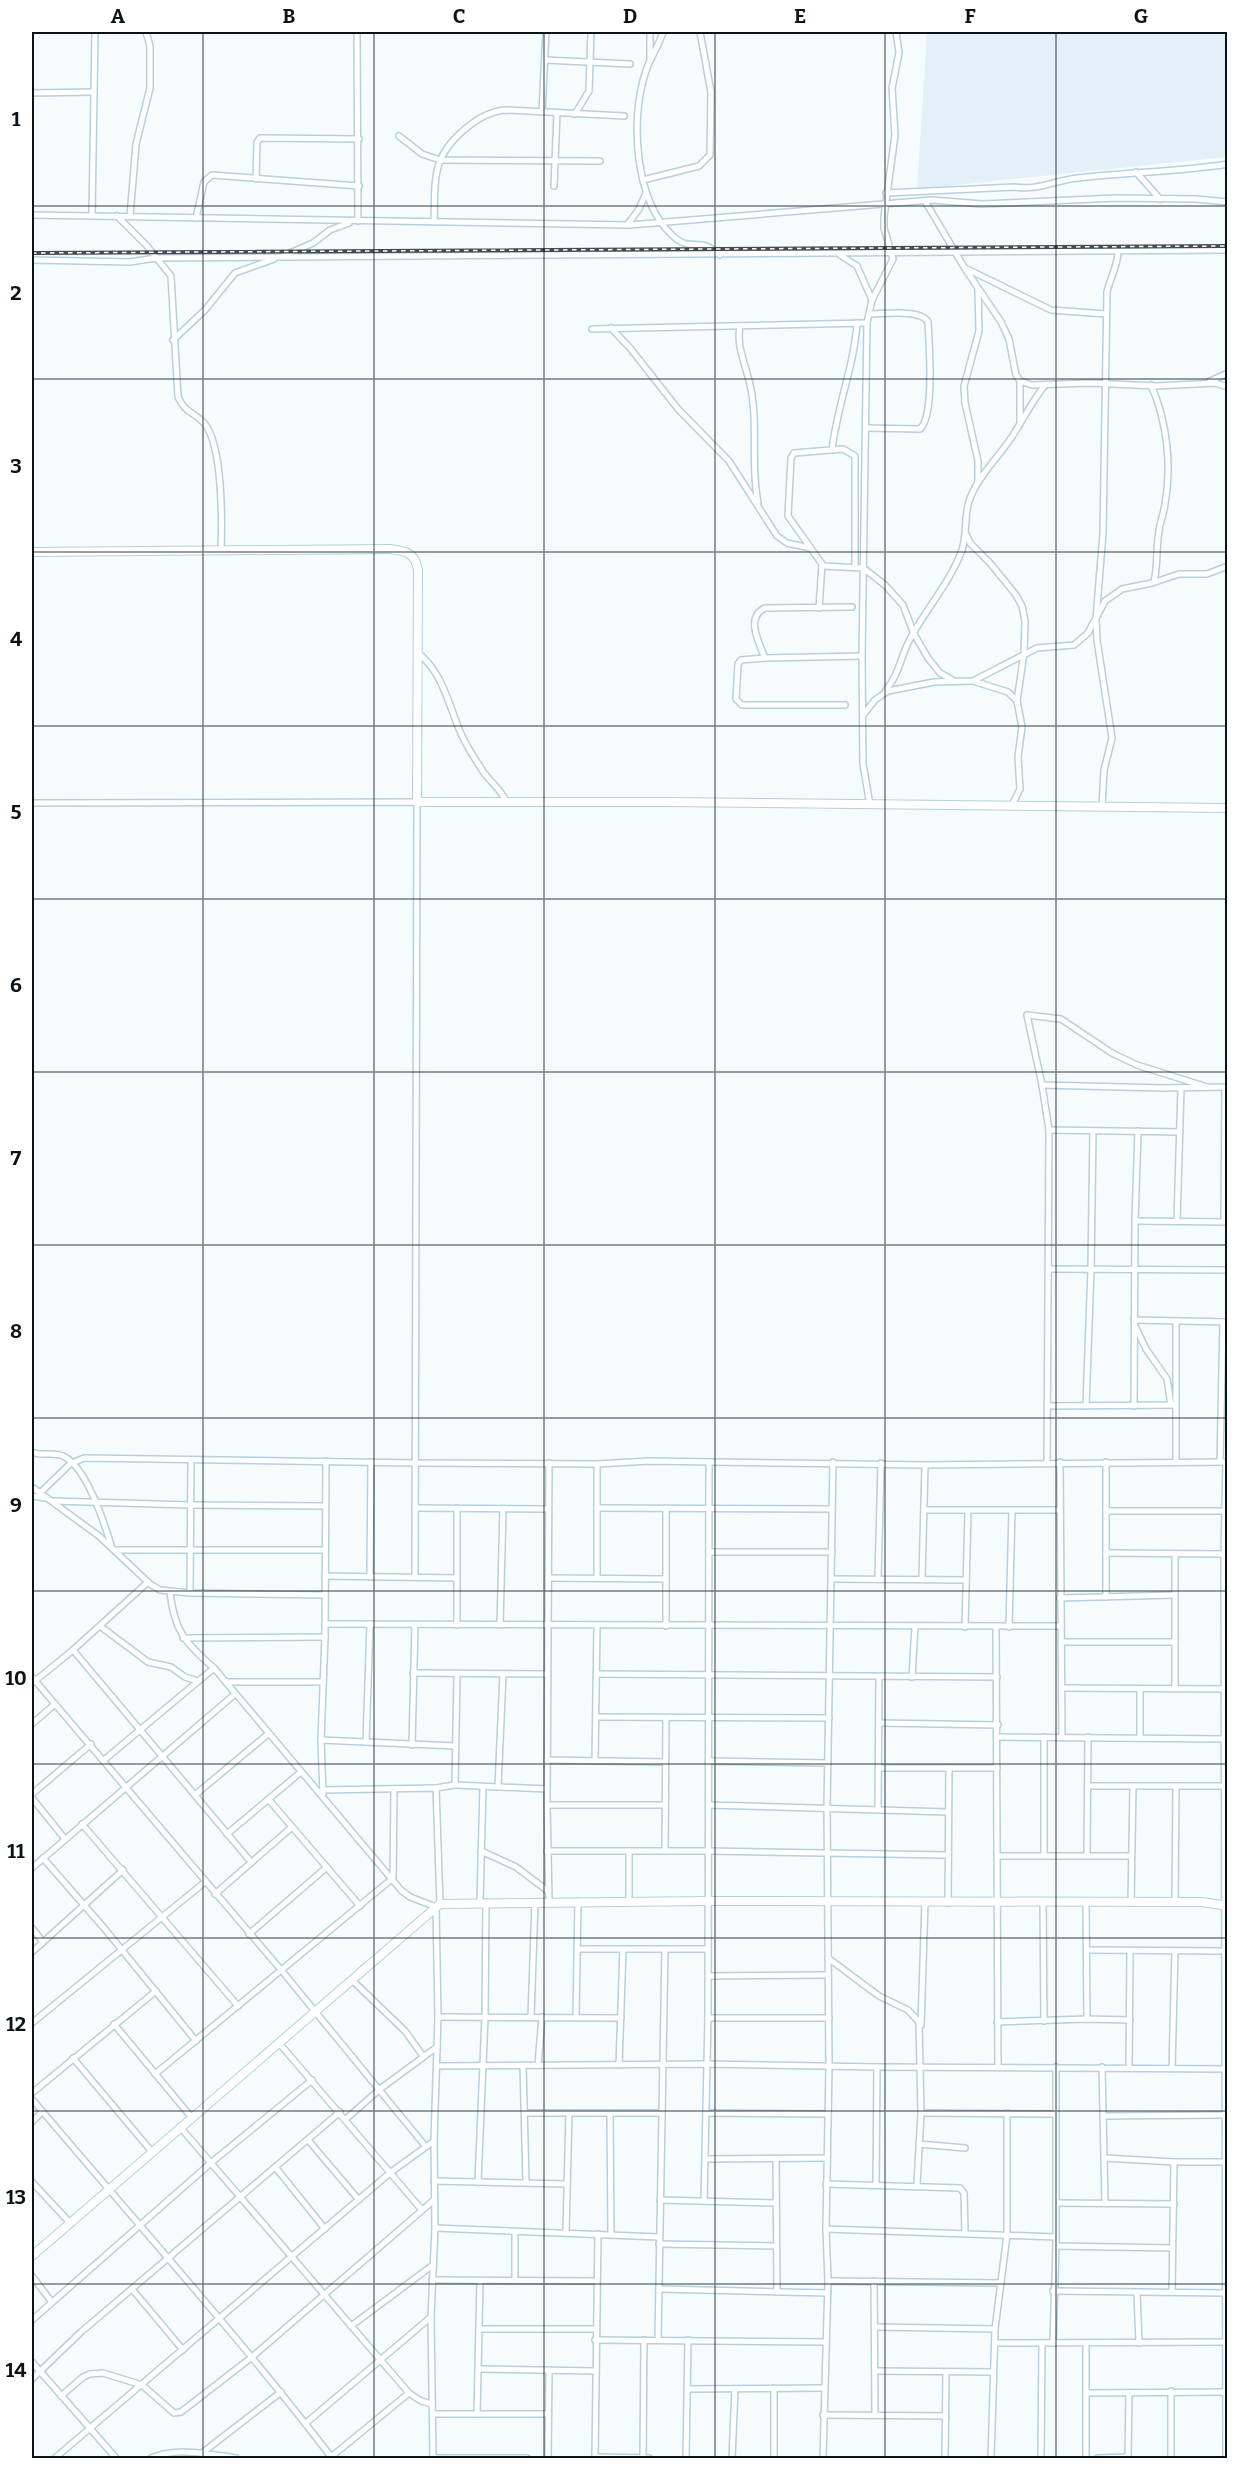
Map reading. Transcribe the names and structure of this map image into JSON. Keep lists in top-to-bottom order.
{
  "grid": {
    "columns": [
      "A",
      "B",
      "C",
      "D",
      "E",
      "F",
      "G"
    ],
    "rows": [
      "1",
      "2",
      "3",
      "4",
      "5",
      "6",
      "7",
      "8",
      "9",
      "10",
      "11",
      "12",
      "13",
      "14"
    ]
  }
}
